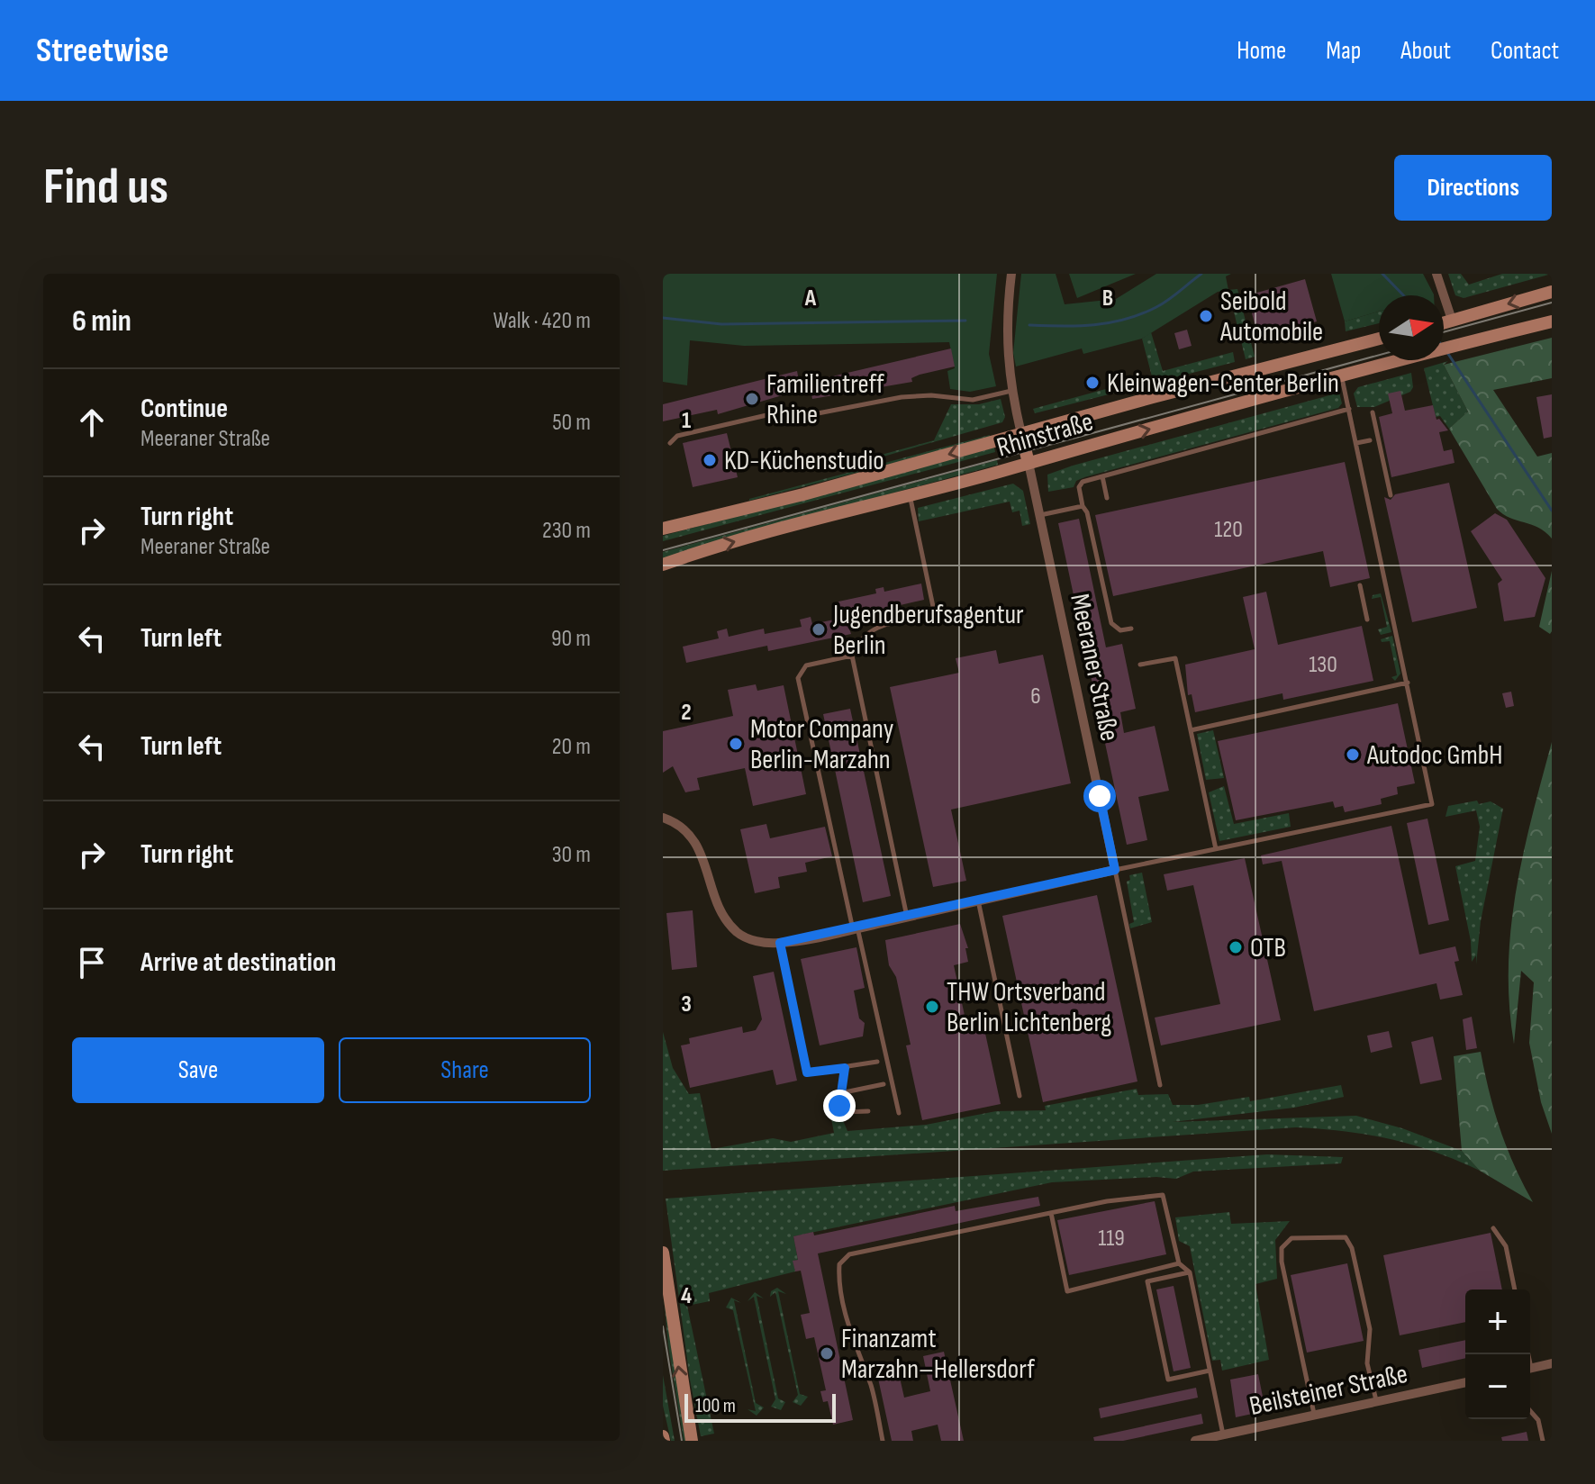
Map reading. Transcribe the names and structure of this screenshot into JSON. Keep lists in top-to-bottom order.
{
  "streets": {
    "main road": ["Rhinstraße"],
    "street": ["Meeraner Straße", "Beilsteiner Straße"]
  },
  "crossings": [
    ["Rhinstraße", "Meeraner Straße"]
  ],
  "places": [
    "Seibold Automobile",
    "Kleinwagen-Center Berlin",
    "Familientreff Rhine",
    "KD-Küchenstudio",
    "Jugendberufsagentur Berlin",
    "Motor Company Berlin-Marzahn",
    "Autodoc GmbH",
    "OTB",
    "THW Ortsverband Berlin Lichtenberg",
    "Finanzamt Marzahn–Hellersdorf"
  ],
  "house_numbers": [
    "120",
    "130",
    "6",
    "119"
  ],
  "scale_bar": "100 m",
  "north": "right",
  "page": {
    "header": "Streetwise",
    "nav": [
      "Home",
      "Map",
      "About",
      "Contact"
    ],
    "buttons": [
      "Directions",
      ["Save", "Share"]
    ],
    "title": "Find us",
    "heading": ["6 min", "Walk · 420 m"],
    "list": [
      ["Continue", "Meeraner Straße", "50 m"],
      ["Turn right", "Meeraner Straße", "230 m"],
      ["Turn left", "90 m"],
      ["Turn left", "20 m"],
      ["Turn right", "30 m"],
      "Arrive at destination"
    ],
    "map_buttons": ["+", "−"],
    "scale": "100 m"
  },
  "grid": {
    "columns": ["A", "B"],
    "rows": [
      "1",
      "2",
      "3",
      "4"
    ]
  }
}
